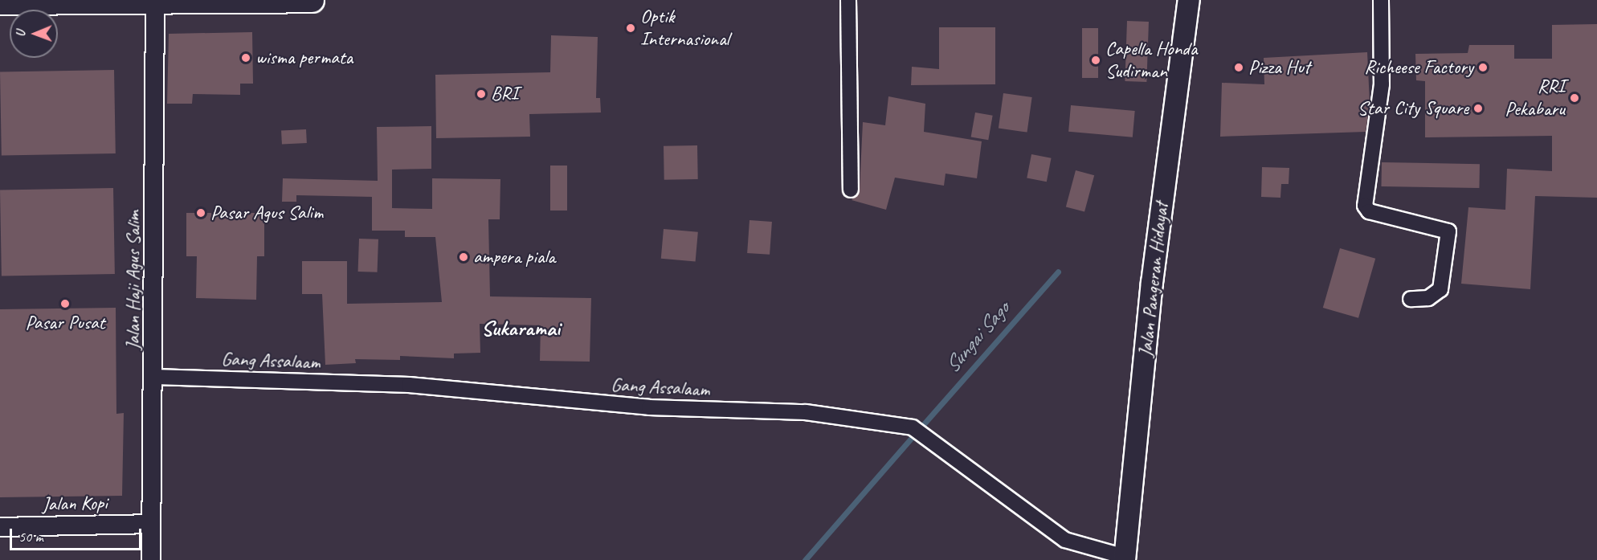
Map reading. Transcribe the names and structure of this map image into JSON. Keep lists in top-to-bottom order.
{
  "streets": {
    "main road": ["Jalan Pangeran Hidayat"],
    "street": ["Jalan Haji Agus Salim", "Gang Assalaam", "Jalan Kopi"]
  },
  "crossings": [
    ["Jalan Pangeran Hidayat", "Gang Assalaam"],
    ["Jalan Haji Agus Salim", "Gang Assalaam"],
    ["Jalan Haji Agus Salim", "Jalan Kopi"]
  ],
  "districts": ["Sukaramai"],
  "water": ["Sungai Sago"],
  "places": [
    "Optik Internasional",
    "wisma permata",
    "Capella Honda Sudirman",
    "Pizza Hut",
    "Richeese Factory",
    "BRI",
    "RRI Pekabaru",
    "Star City Square",
    "Pasar Agus Salim",
    "ampera piala",
    "Pasar Pusat"
  ],
  "scale_bar": "50 m",
  "north": "left"
}
